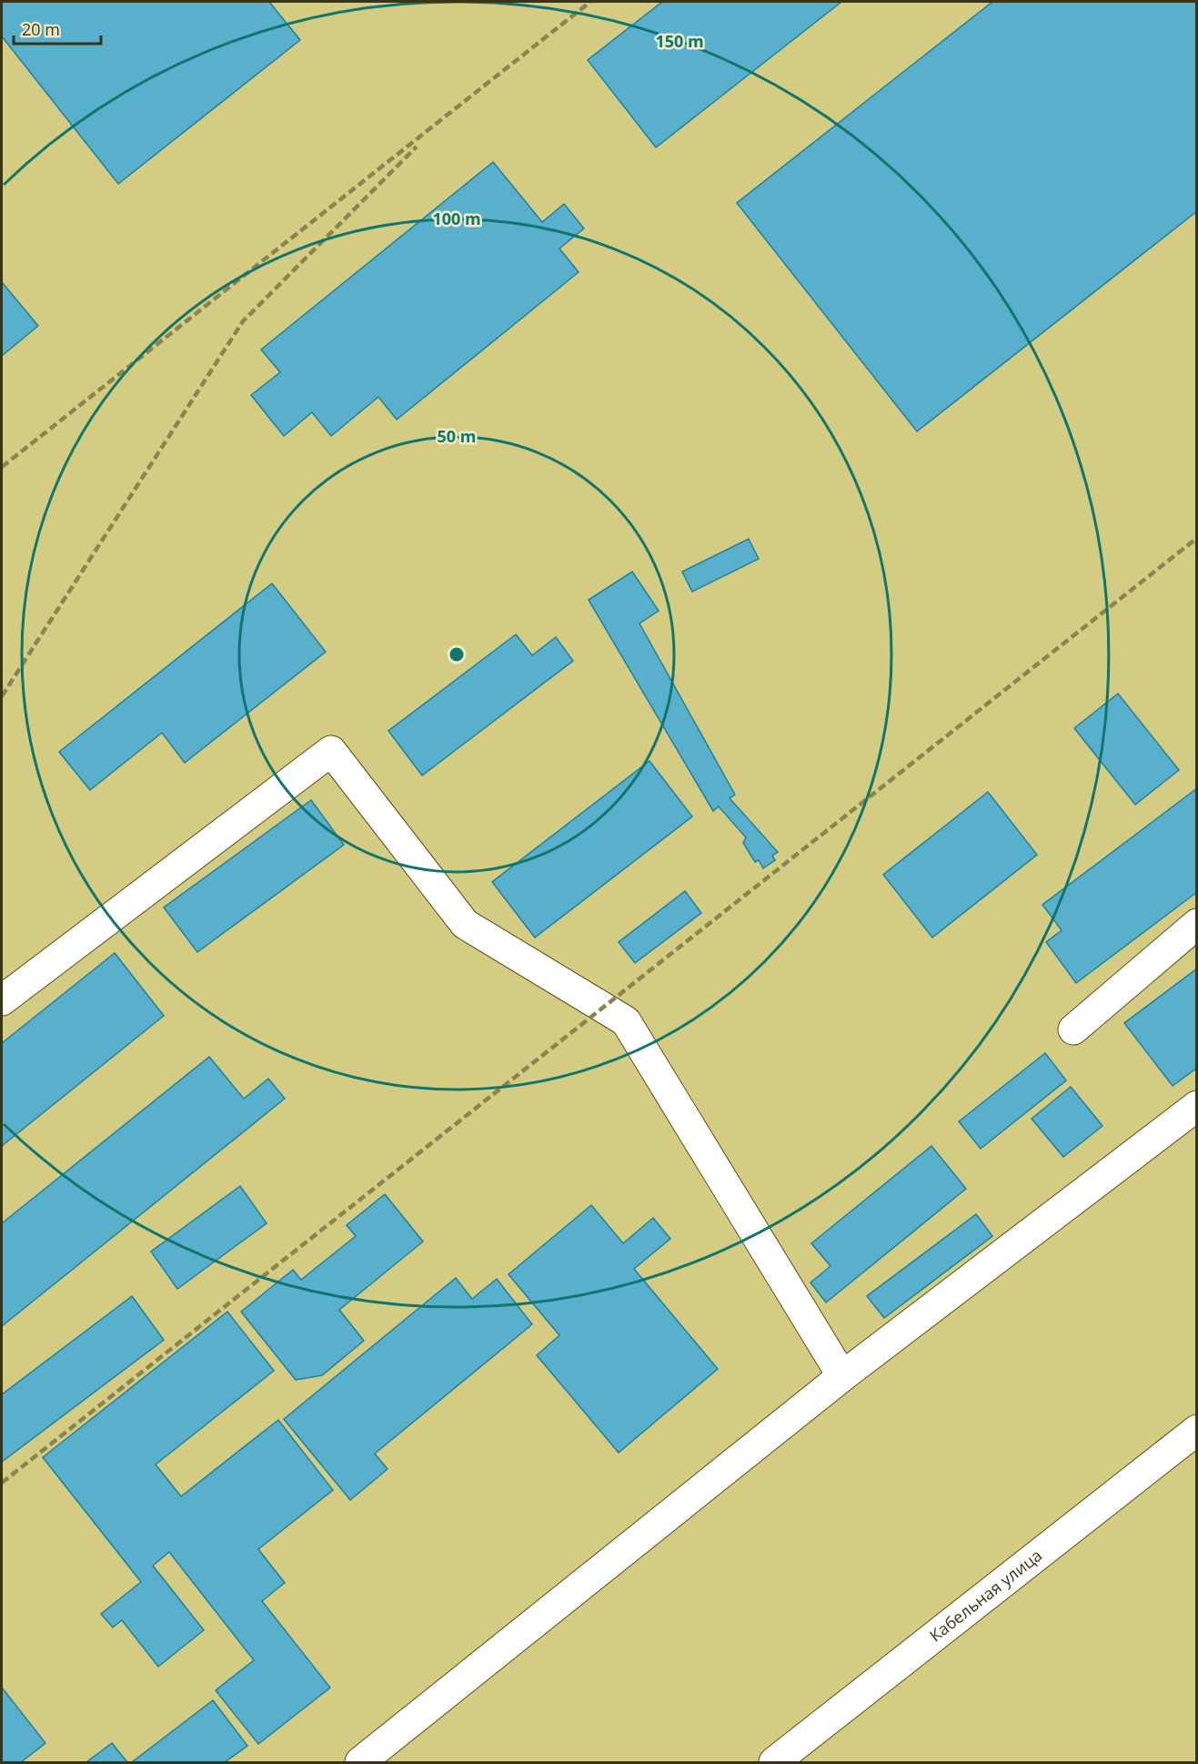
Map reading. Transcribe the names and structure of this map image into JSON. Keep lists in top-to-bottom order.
{
  "streets": {
    "street": ["Кабельная улица"]
  },
  "scale_bar": "20 m",
  "rings": ["150 m", "100 m", "50 m"]
}
